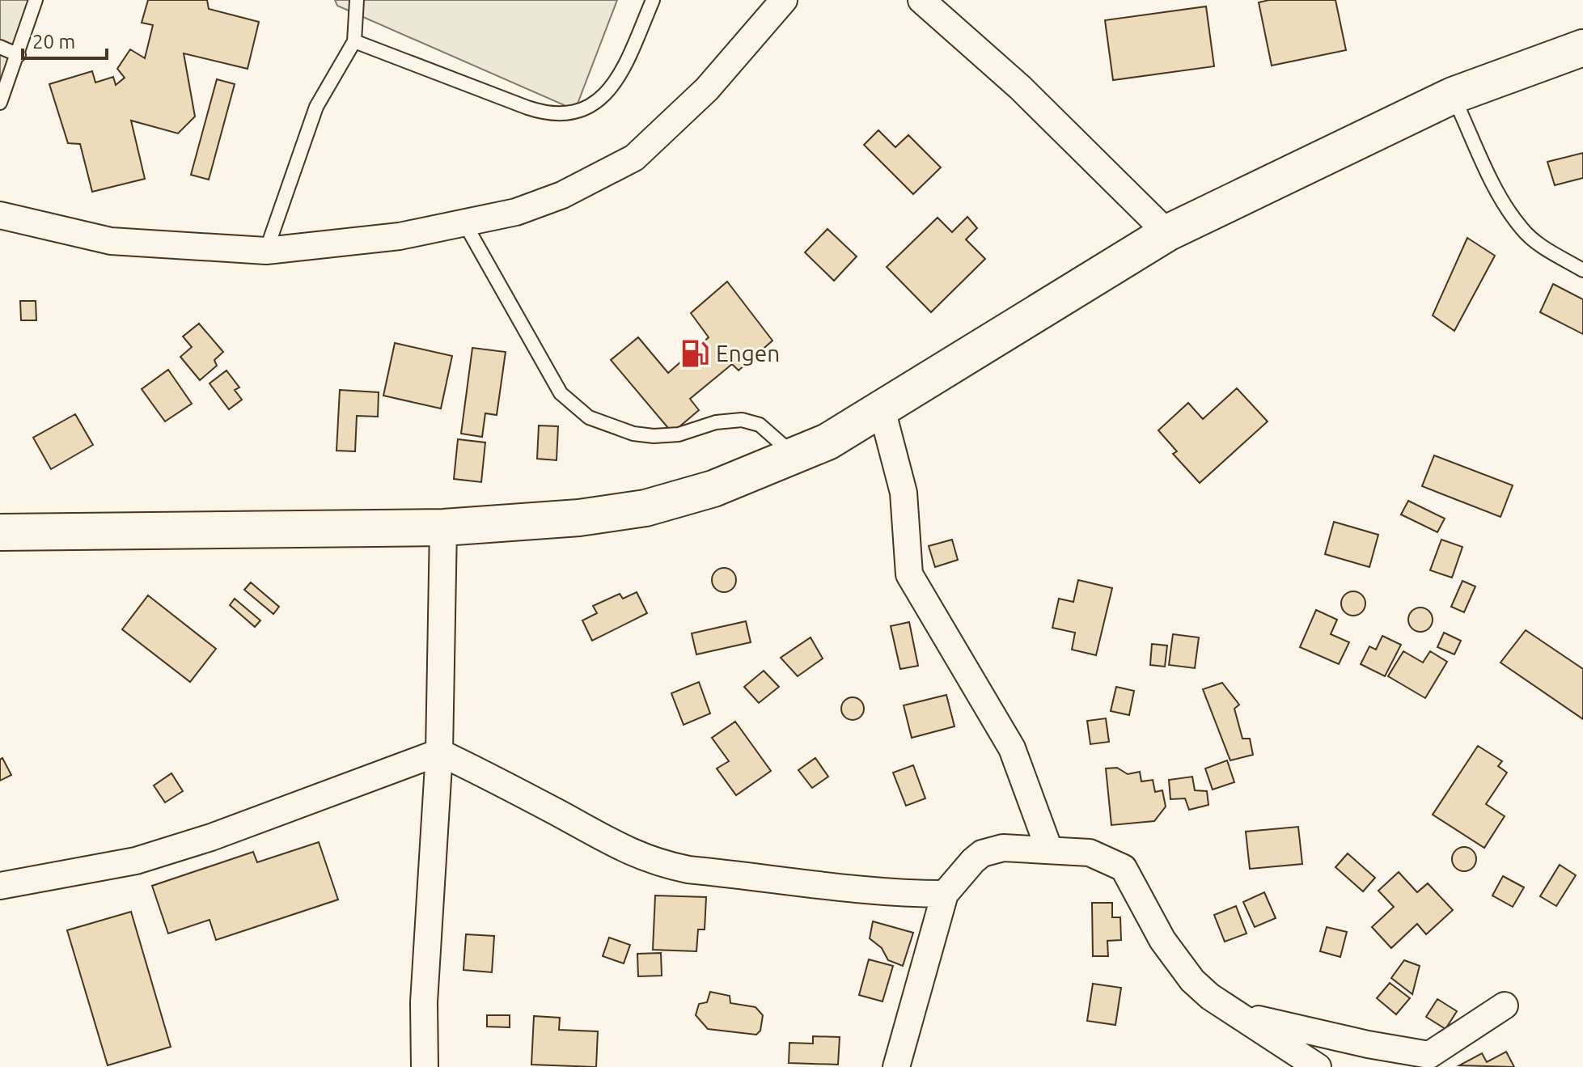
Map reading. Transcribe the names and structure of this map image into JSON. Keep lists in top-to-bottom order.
{
  "places": {
    "fuel station": ["Engen"]
  },
  "scale_bar": "20 m"
}
